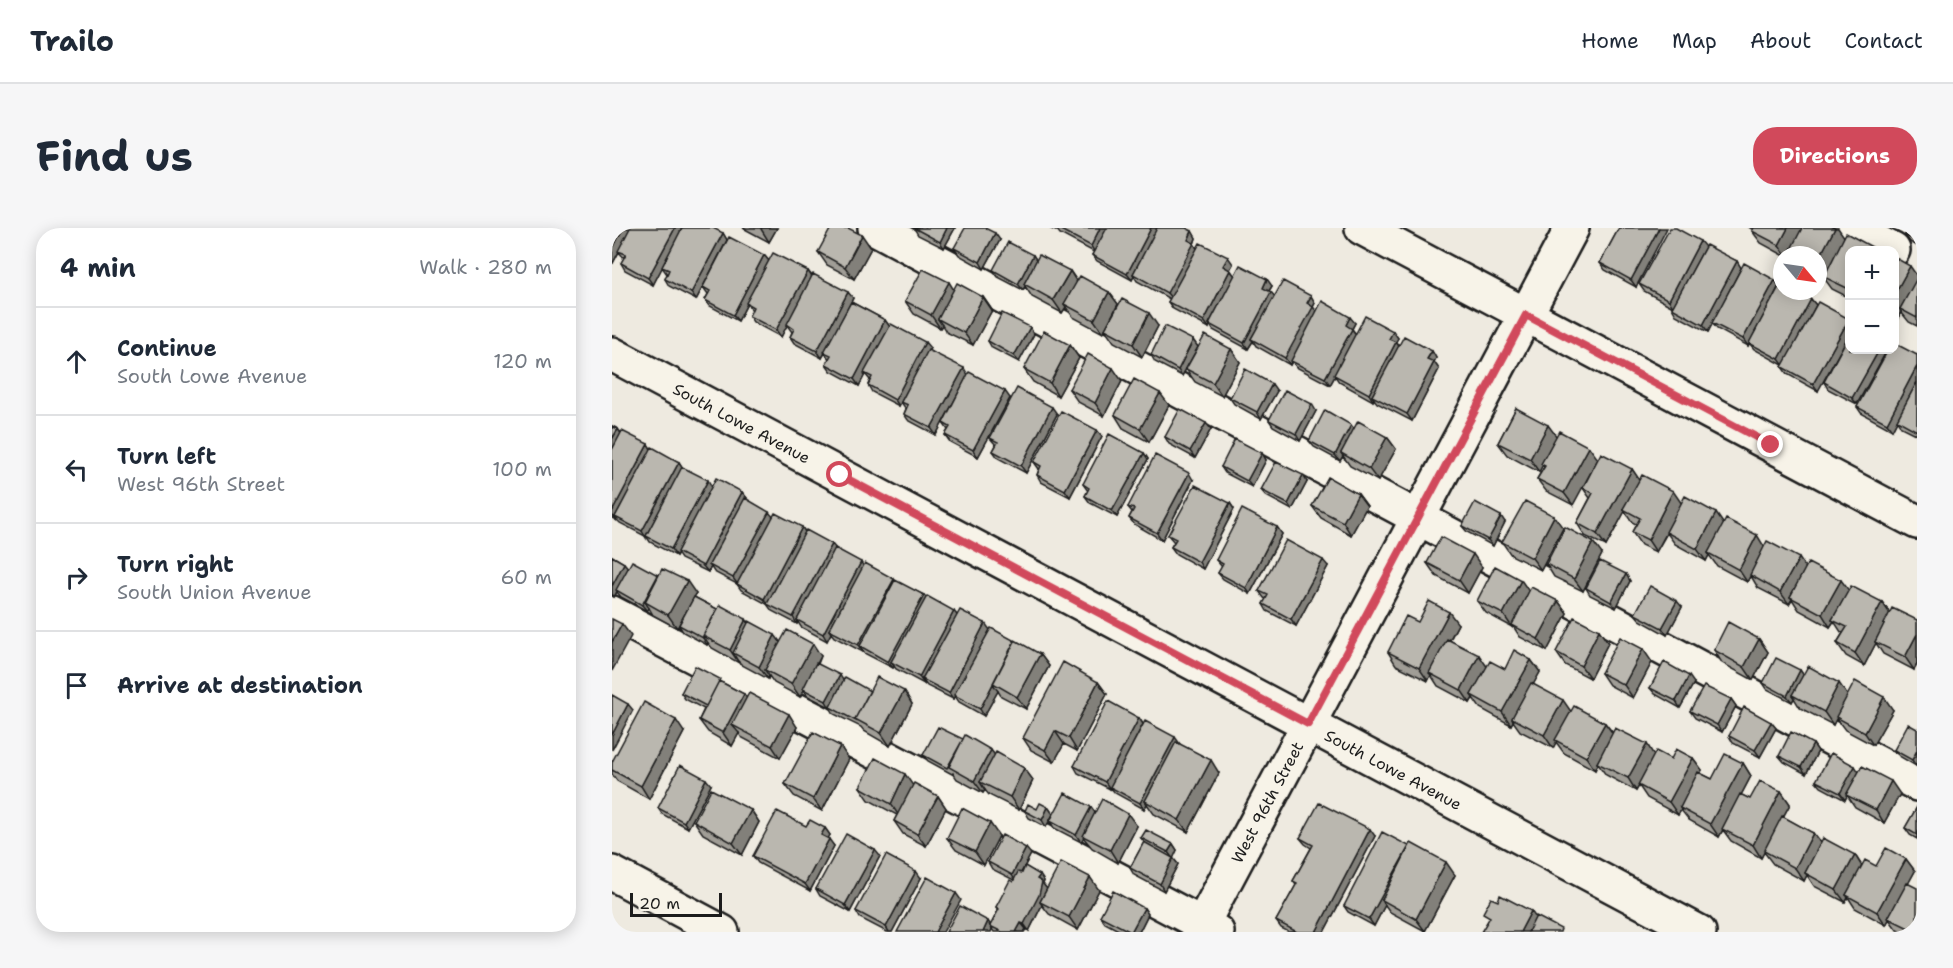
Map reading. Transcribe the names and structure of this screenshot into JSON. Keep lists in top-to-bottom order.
{
  "streets": {
    "street": ["South Lowe Avenue", "West 96th Street"]
  },
  "crossings": [
    ["South Lowe Avenue", "West 96th Street"]
  ],
  "scale_bar": "20 m",
  "north": "bottom right",
  "page": {
    "header": "Trailo",
    "nav": [
      "Home",
      "Map",
      "About",
      "Contact"
    ],
    "buttons": "Directions",
    "title": "Find us",
    "heading": ["4 min", "Walk · 280 m"],
    "map_buttons": ["+", "−"],
    "list": [
      ["Continue", "South Lowe Avenue", "120 m"],
      ["Turn left", "West 96th Street", "100 m"],
      ["Turn right", "South Union Avenue", "60 m"],
      "Arrive at destination"
    ],
    "scale": "20 m"
  }
}
